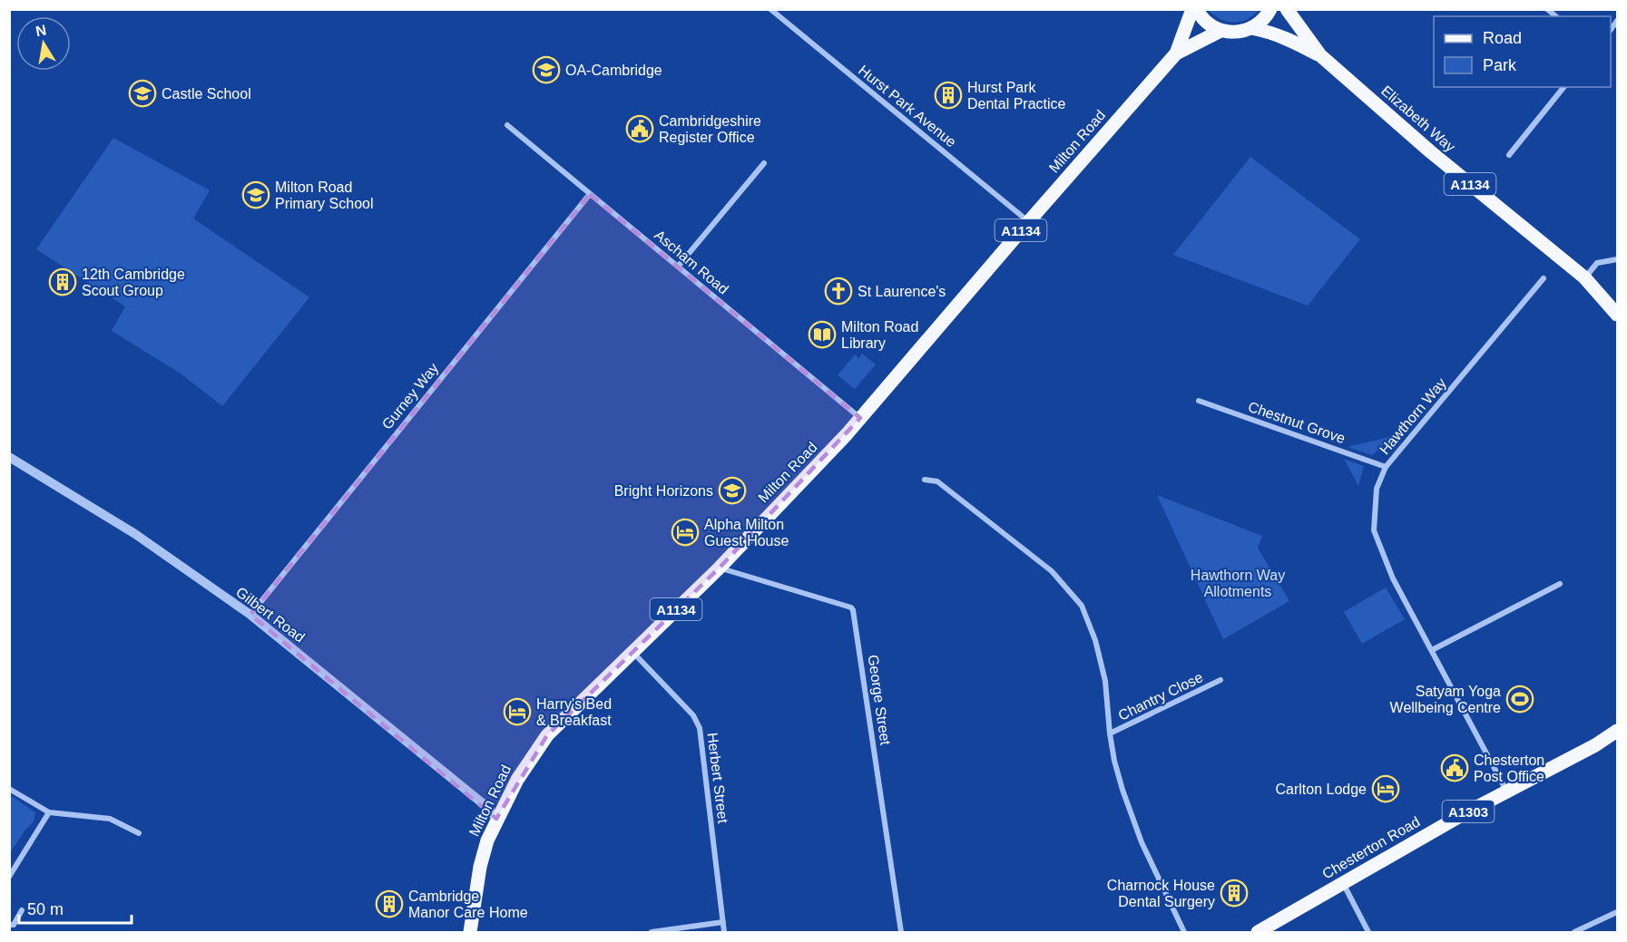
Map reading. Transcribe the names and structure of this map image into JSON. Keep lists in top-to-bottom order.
{
  "streets": {
    "main road": [
      "Elizabeth Way",
      "Milton Road",
      "A1134",
      "A1303",
      "Chesterton Road"
    ],
    "street": [
      "Hurst Park Avenue",
      "Ascham Road",
      "Gurney Way",
      "Hawthorn Way",
      "Chestnut Grove",
      "Gilbert Road",
      "Chantry Close",
      "George Street",
      "Herbert Street"
    ]
  },
  "crossings": [
    ["Hurst Park Avenue", "Milton Road"],
    ["Elizabeth Way", "A1134"],
    ["Milton Road", "A1134"],
    ["Milton Road", "Ascham Road"],
    ["Milton Road", "Gilbert Road"],
    ["Milton Road", "George Street"],
    ["Milton Road", "Herbert Street"],
    ["Ascham Road", "Gurney Way"],
    ["Gurney Way", "Gilbert Road"],
    ["Hawthorn Way", "Chestnut Grove"],
    ["Hawthorn Way", "Chesterton Road"]
  ],
  "parks": ["Hawthorn Way Allotments"],
  "places": {
    "school or university": [
      "OA-Cambridge",
      "Castle School",
      "Milton Road Primary School",
      "Bright Horizons"
    ],
    "building": [
      "Hurst Park Dental Practice",
      "12th Cambridge Scout Group",
      "Charnock House Dental Surgery",
      "Cambridge Manor Care Home"
    ],
    "public building": ["Cambridgeshire Register Office", "Chesterton Post Office"],
    "church": ["St Laurence's"],
    "library": ["Milton Road Library"],
    "hotel": ["Alpha Milton Guest House", "Harry's Bed & Breakfast", "Carlton Lodge"],
    "sports": ["Satyam Yoga Wellbeing Centre"]
  },
  "legend": ["Road", "Park"],
  "scale_bar": "50 m",
  "north": "top"
}
